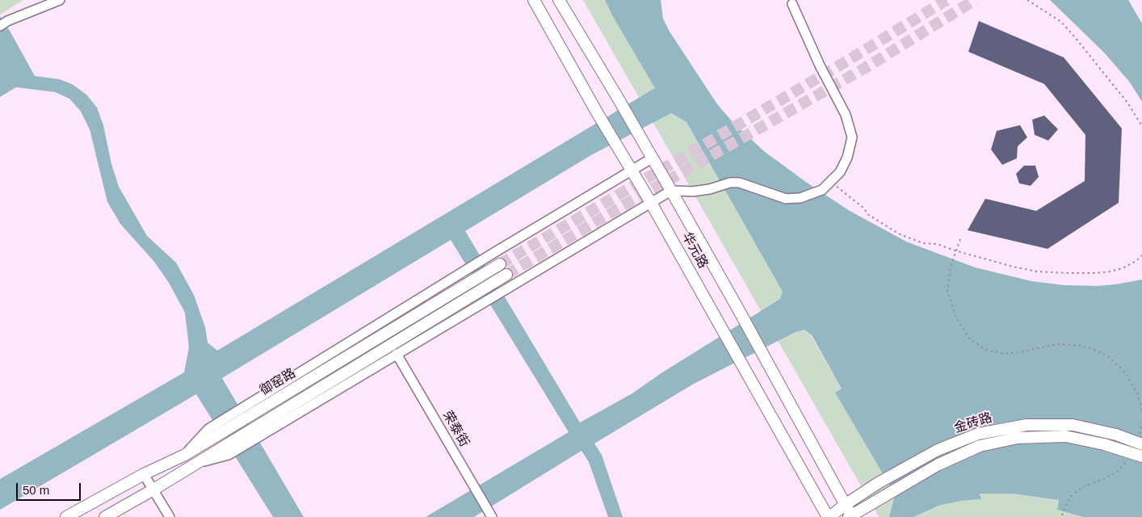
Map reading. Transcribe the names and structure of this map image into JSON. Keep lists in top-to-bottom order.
{
  "streets": {
    "main road": ["华元路", "御窑路", "金砖路"],
    "street": ["荣泰街"]
  },
  "crossings": [
    ["华元路", "金砖路"]
  ],
  "scale_bar": "50 m"
}
